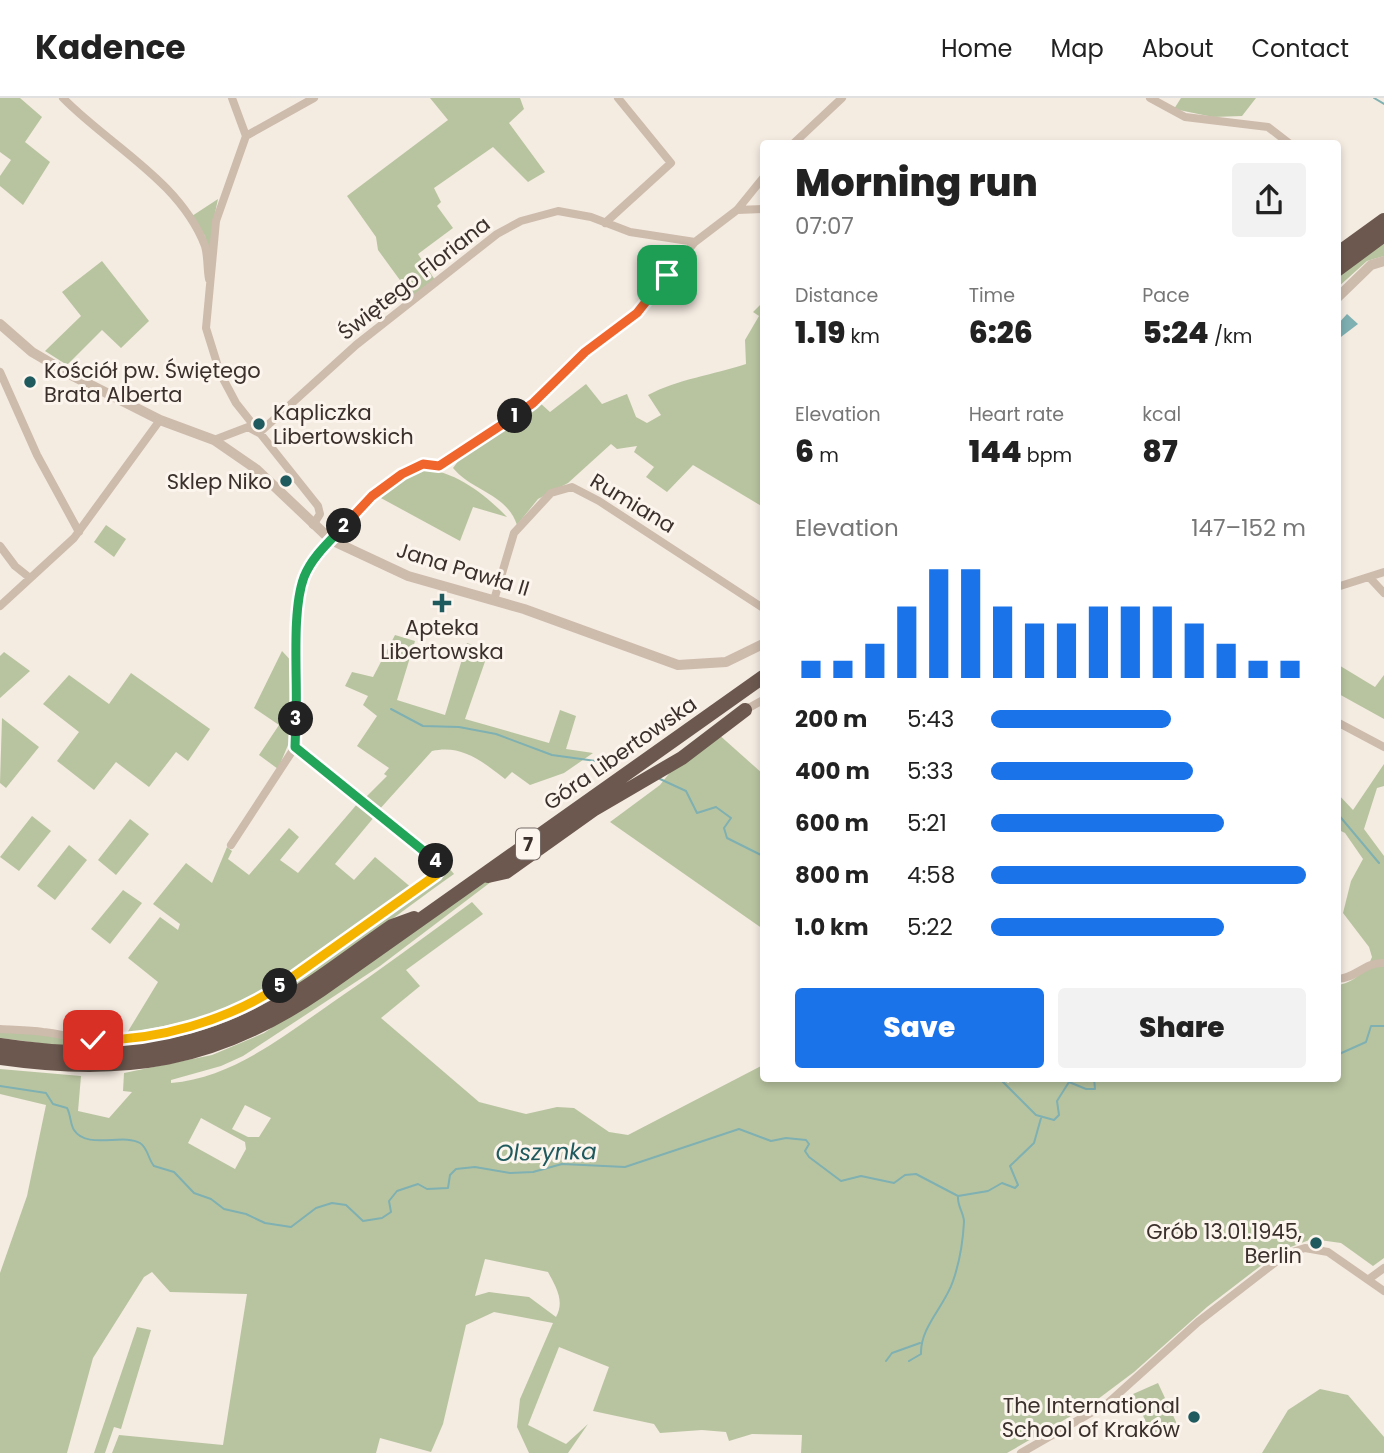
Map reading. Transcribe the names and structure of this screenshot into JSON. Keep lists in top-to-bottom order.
{
  "streets": {
    "highway": ["Góra Libertowska", "7"],
    "street": ["Świętego Floriana", "Rumiana", "Jana Pawła II"]
  },
  "crossings": [
    ["Rumiana", "Jana Pawła II"],
    ["Góra Libertowska", "7"]
  ],
  "water": ["Olszynka"],
  "places": {
    "other": [
      "Kościół pw. Świętego Brata Alberta",
      "Kapliczka Libertowskich",
      "Sklep Niko",
      "Grób 13.01.1945, Berlin",
      "The International School of Kraków"
    ],
    "health": ["Apteka Libertowska"]
  },
  "page": {
    "header": "Kadence",
    "nav": [
      "Home",
      "Map",
      "About",
      "Contact"
    ],
    "heading": ["Morning run", "07:07"],
    "stats": [
      ["Distance", "1.19 km"],
      ["Time", "6:26"],
      ["Pace", "5:24 /km"],
      ["Elevation", "6 m"],
      ["Heart rate", "144 bpm"],
      ["kcal", "87"]
    ],
    "pins": [
      "1",
      "2",
      "3",
      "4",
      "5"
    ],
    "chart": ["Elevation", "147–152 m"],
    "list": [
      {
        "name": "200 m",
        "note": "5:43"
      },
      {
        "name": "400 m",
        "note": "5:33"
      },
      {
        "name": "600 m",
        "note": "5:21"
      },
      {
        "name": "800 m",
        "note": "4:58"
      },
      {
        "name": "1.0 km",
        "note": "5:22"
      }
    ],
    "buttons": ["Save", "Share"]
  }
}
